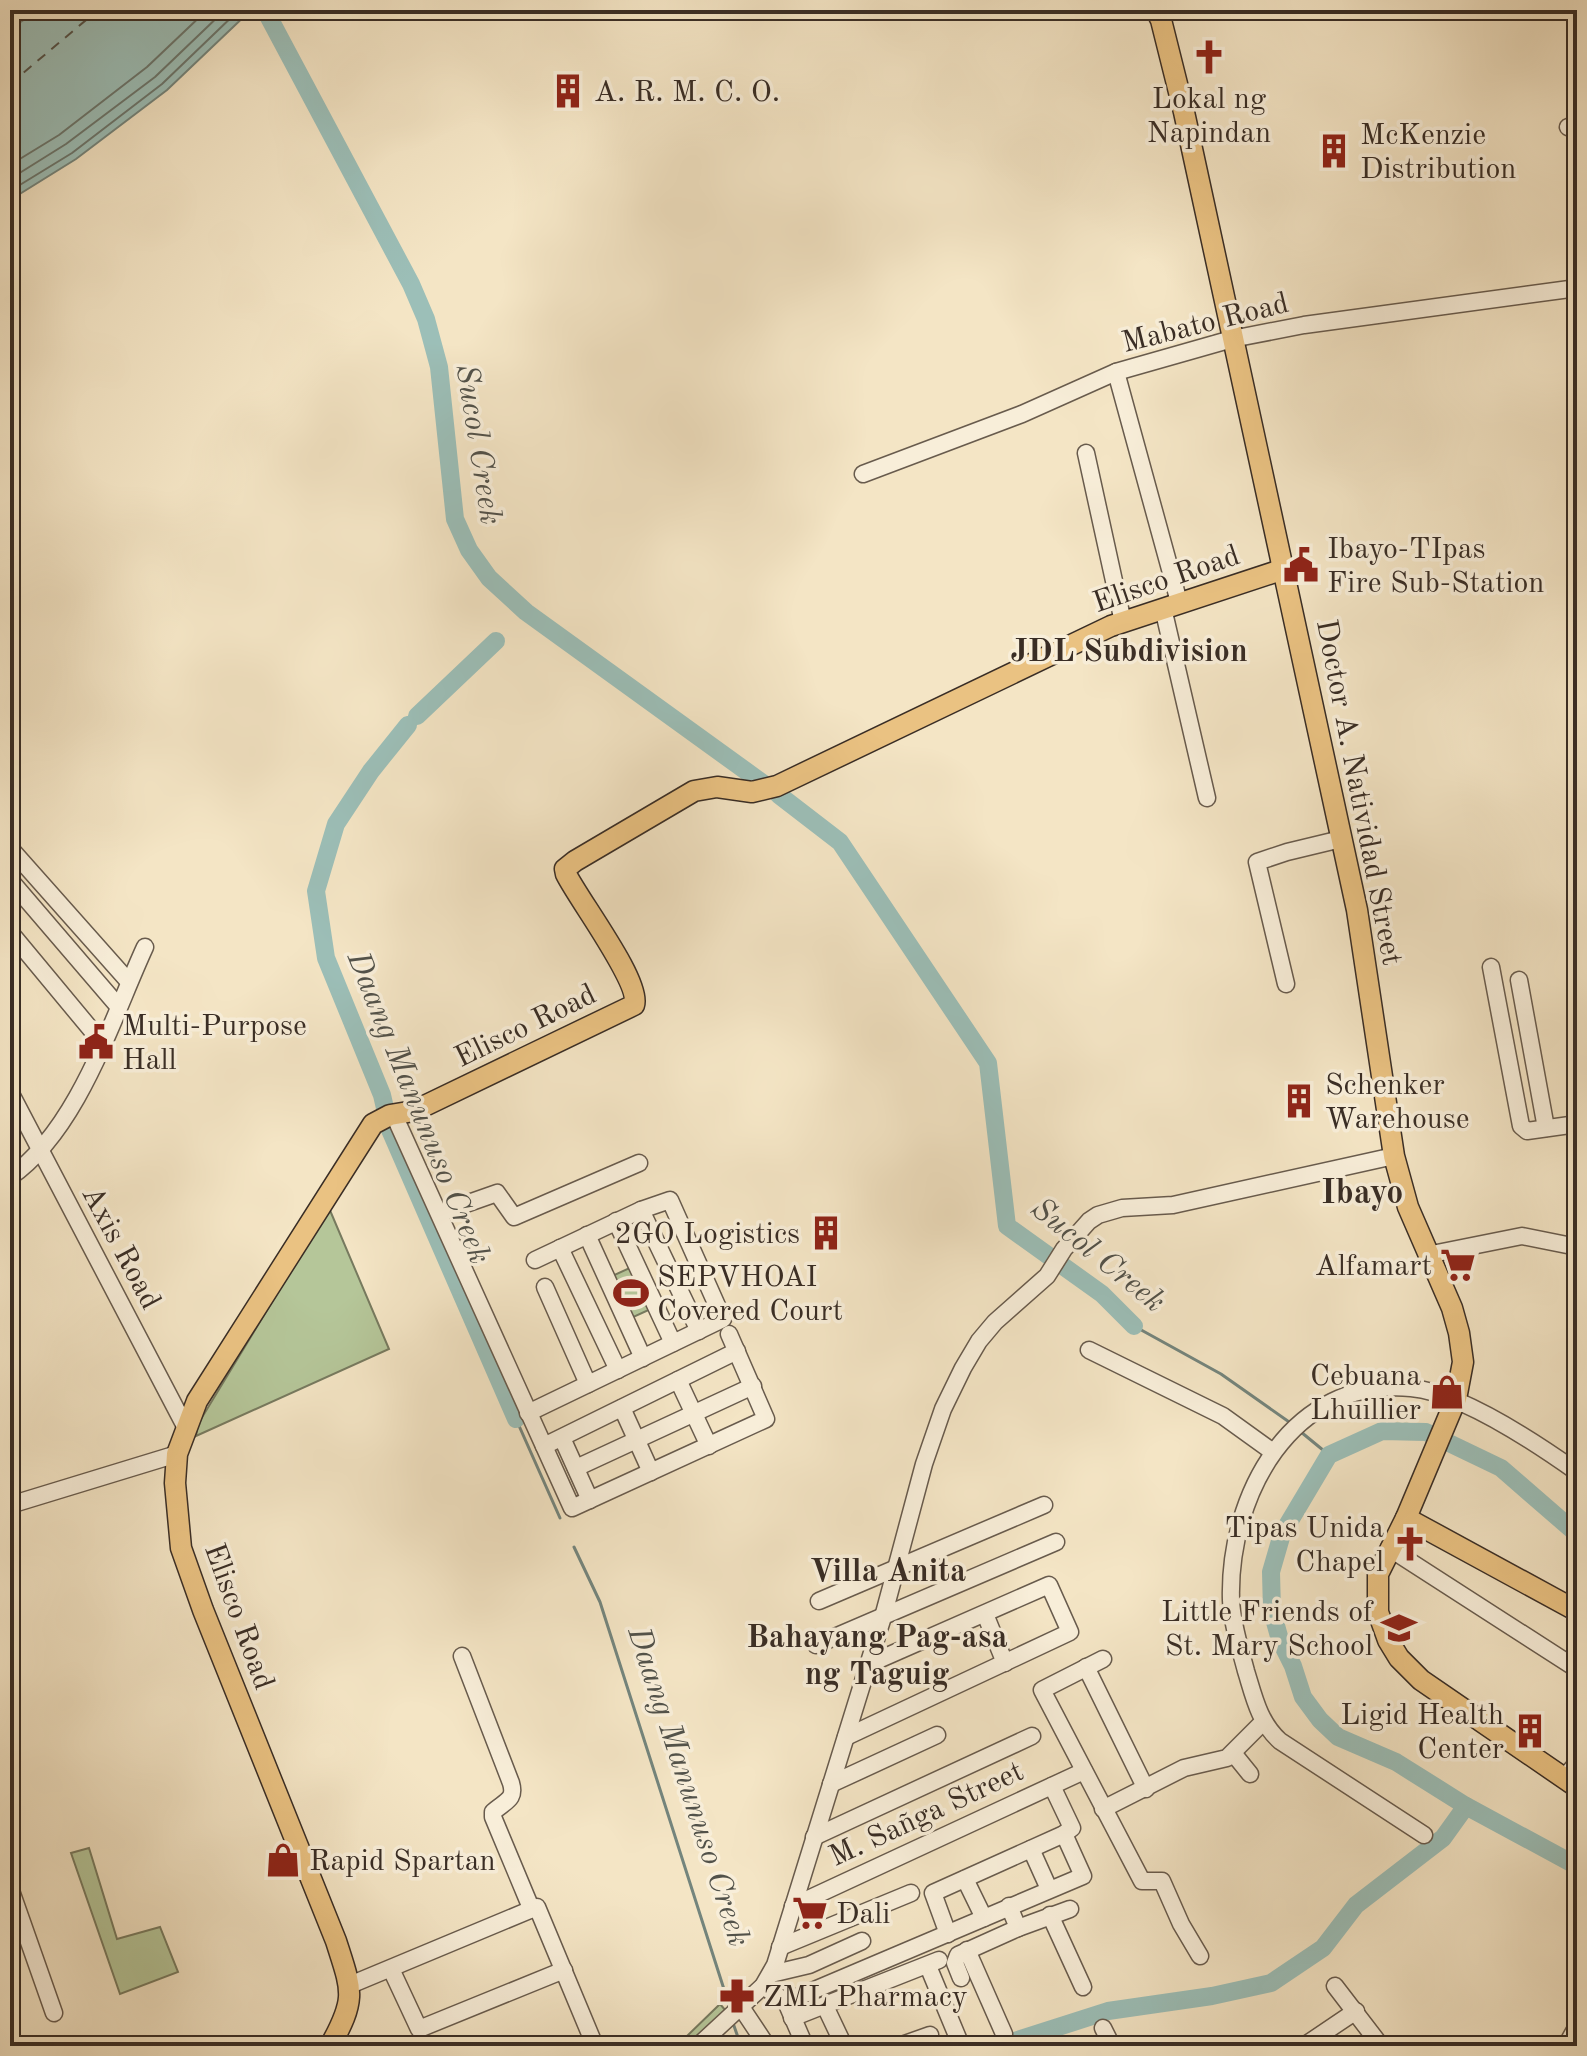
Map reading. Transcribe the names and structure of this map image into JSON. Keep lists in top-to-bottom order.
{
  "streets": {
    "main road": ["Elisco Road", "Doctor A. Natividad Street"],
    "street": ["Mabato Road", "Axis Road", "M. Sañga Street"]
  },
  "crossings": [
    ["Mabato Road", "Doctor A. Natividad Street"],
    ["Elisco Road", "Doctor A. Natividad Street"],
    ["Elisco Road", "Axis Road"]
  ],
  "districts": [
    "JDL Subdivision",
    "Ibayo",
    "Villa Anita",
    "Bahayang Pag-asa ng Taguig"
  ],
  "water": ["Sucol Creek", "Daang Manunuso Creek"],
  "places": {
    "church": ["Lokal ng Napindan", "Tipas Unida Chapel"],
    "building": [
      "A. R. M. C. O.",
      "McKenzie Distribution",
      "Schenker Warehouse",
      "2GO Logistics",
      "Ligid Health Center"
    ],
    "public building": ["Ibayo-TIpas Fire Sub-Station", "Multi-Purpose Hall"],
    "supermarket": ["Alfamart", "Dali"],
    "sports": ["SEPVHOAI Covered Court"],
    "shop": ["Cebuana Lhuillier", "Rapid Spartan"],
    "school or university": ["Little Friends of St. Mary School"],
    "pharmacy": ["ZML Pharmacy"]
  }
}
